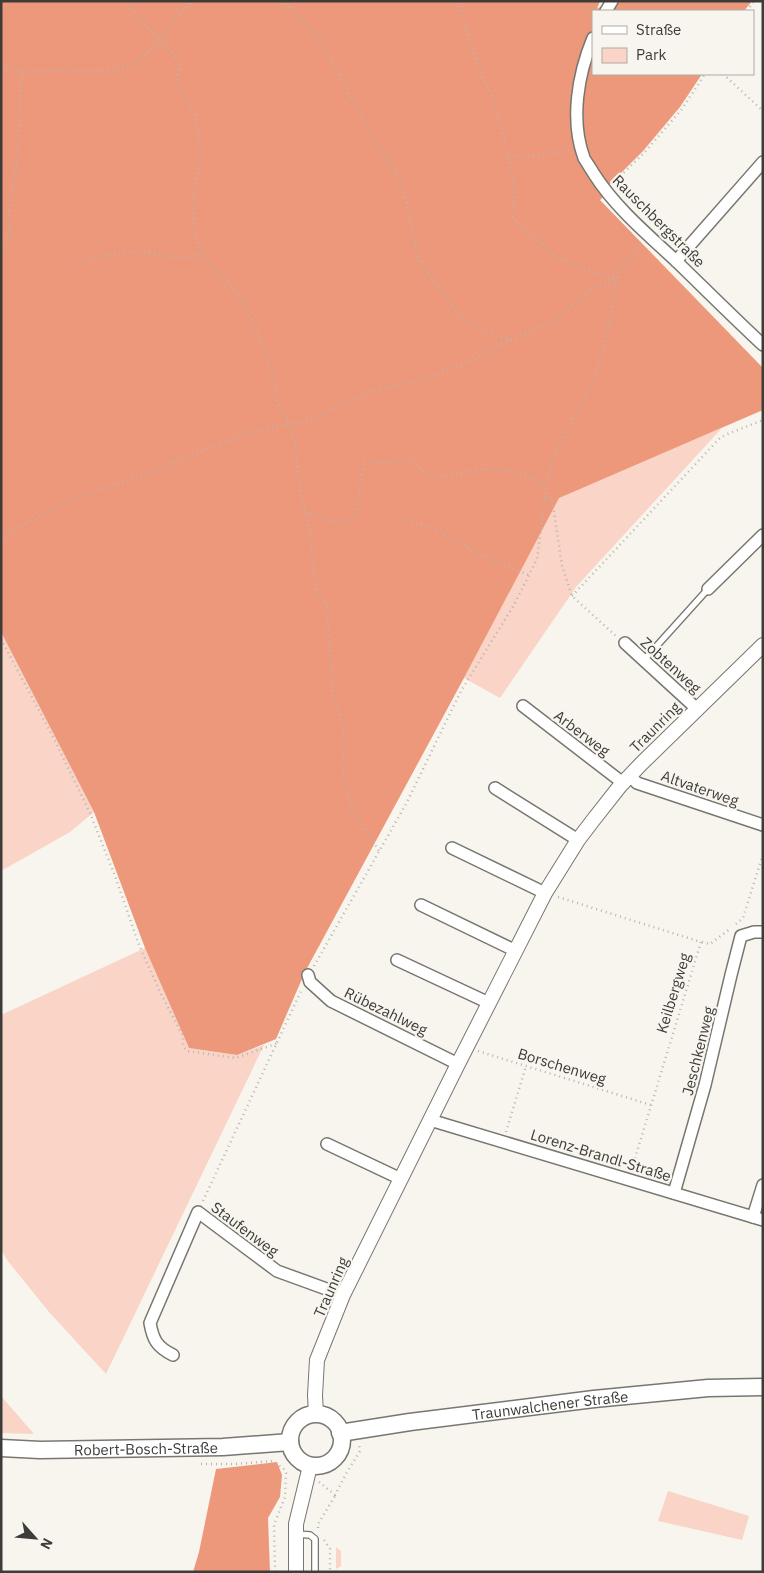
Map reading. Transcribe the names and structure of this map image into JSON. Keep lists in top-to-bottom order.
{
  "streets": {
    "main road": ["Traunwalchener Straße", "Robert-Bosch-Straße"],
    "street": [
      "Rauschbergstraße",
      "Zobtenweg",
      "Traunring",
      "Arberweg",
      "Altvaterweg",
      "Rübezahlweg",
      "Jeschkenweg",
      "Lorenz-Brandl-Straße",
      "Staufenweg"
    ],
    "path": ["Keilbergweg", "Borschenweg"]
  },
  "crossings": [
    ["Zobtenweg", "Traunring"],
    ["Traunring", "Arberweg"],
    ["Traunring", "Altvaterweg"],
    ["Traunring", "Keilbergweg"],
    ["Traunring", "Rübezahlweg"],
    ["Traunring", "Borschenweg"],
    ["Traunring", "Lorenz-Brandl-Straße"],
    ["Traunring", "Staufenweg"],
    ["Traunring", "Traunwalchener Straße"],
    ["Traunring", "Robert-Bosch-Straße"],
    ["Arberweg", "Altvaterweg"],
    ["Keilbergweg", "Borschenweg"],
    ["Keilbergweg", "Lorenz-Brandl-Straße"],
    ["Jeschkenweg", "Lorenz-Brandl-Straße"],
    ["Traunwalchener Straße", "Robert-Bosch-Straße"]
  ],
  "legend": ["Straße", "Park"],
  "north": "bottom right"
}
